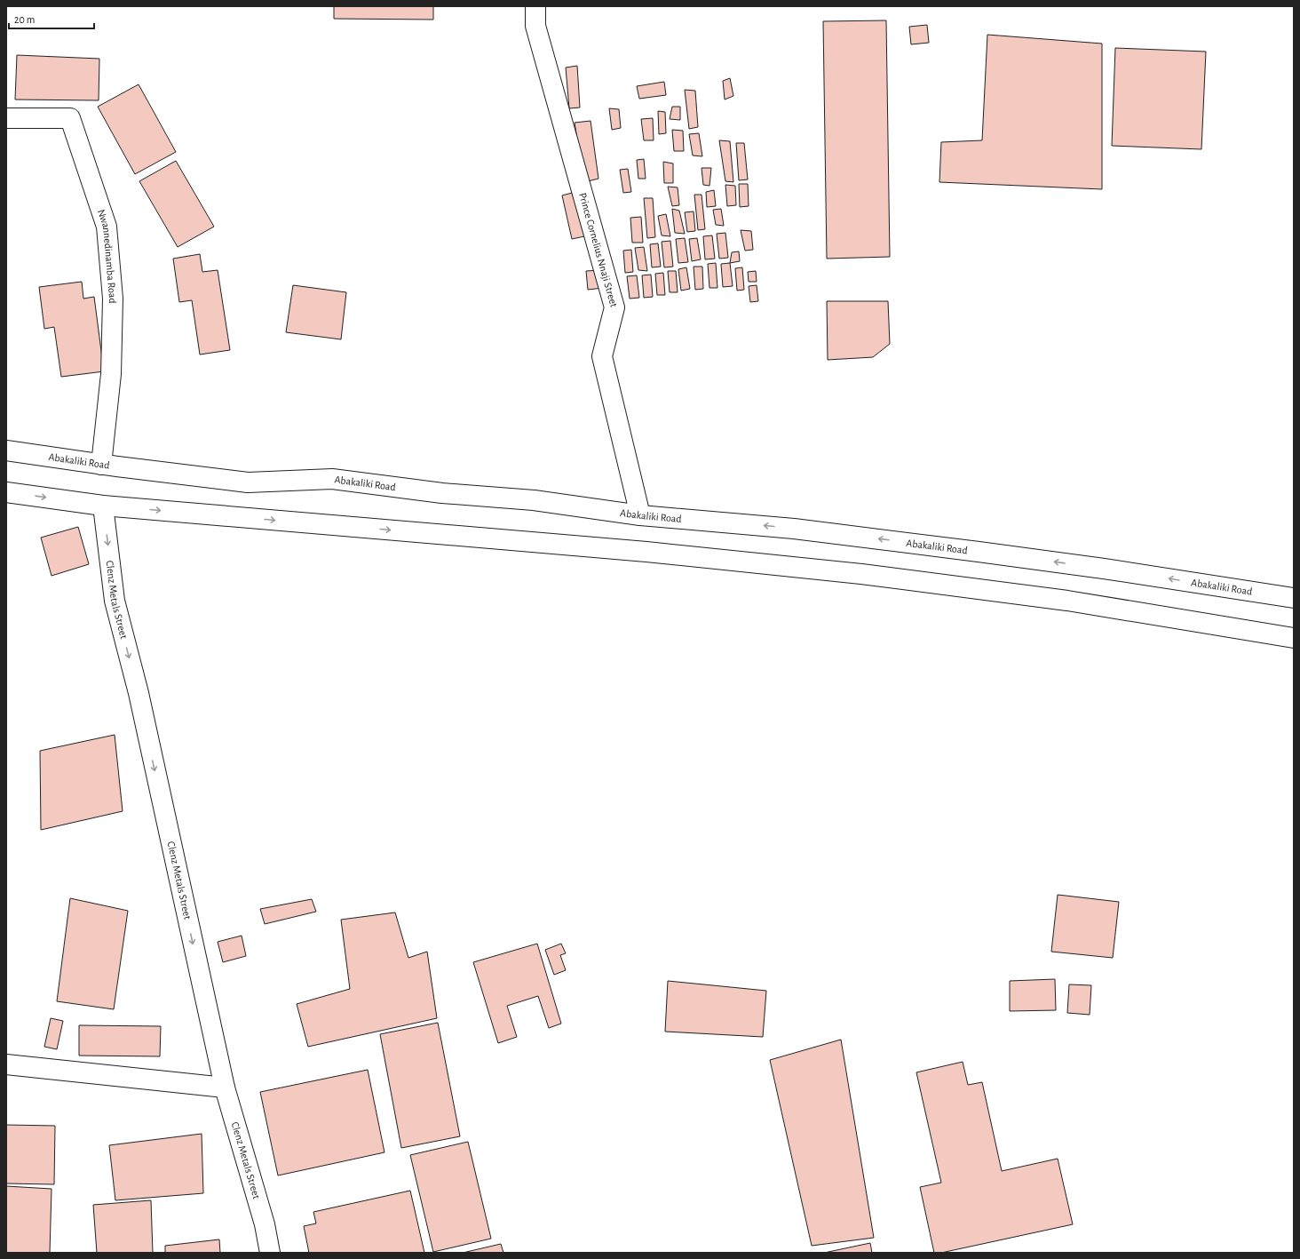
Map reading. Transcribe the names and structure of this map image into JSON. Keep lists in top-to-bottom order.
{
  "streets": {
    "main road": [
      "Prince Cornelius Nnaji Street",
      "Nwannedinamba Road",
      "Abakaliki Road",
      "Clenz Metals Street"
    ]
  },
  "crossings": [
    ["Prince Cornelius Nnaji Street", "Abakaliki Road"],
    ["Nwannedinamba Road", "Abakaliki Road"]
  ],
  "one_way": ["Clenz Metals Street"],
  "scale_bar": "20 m"
}
